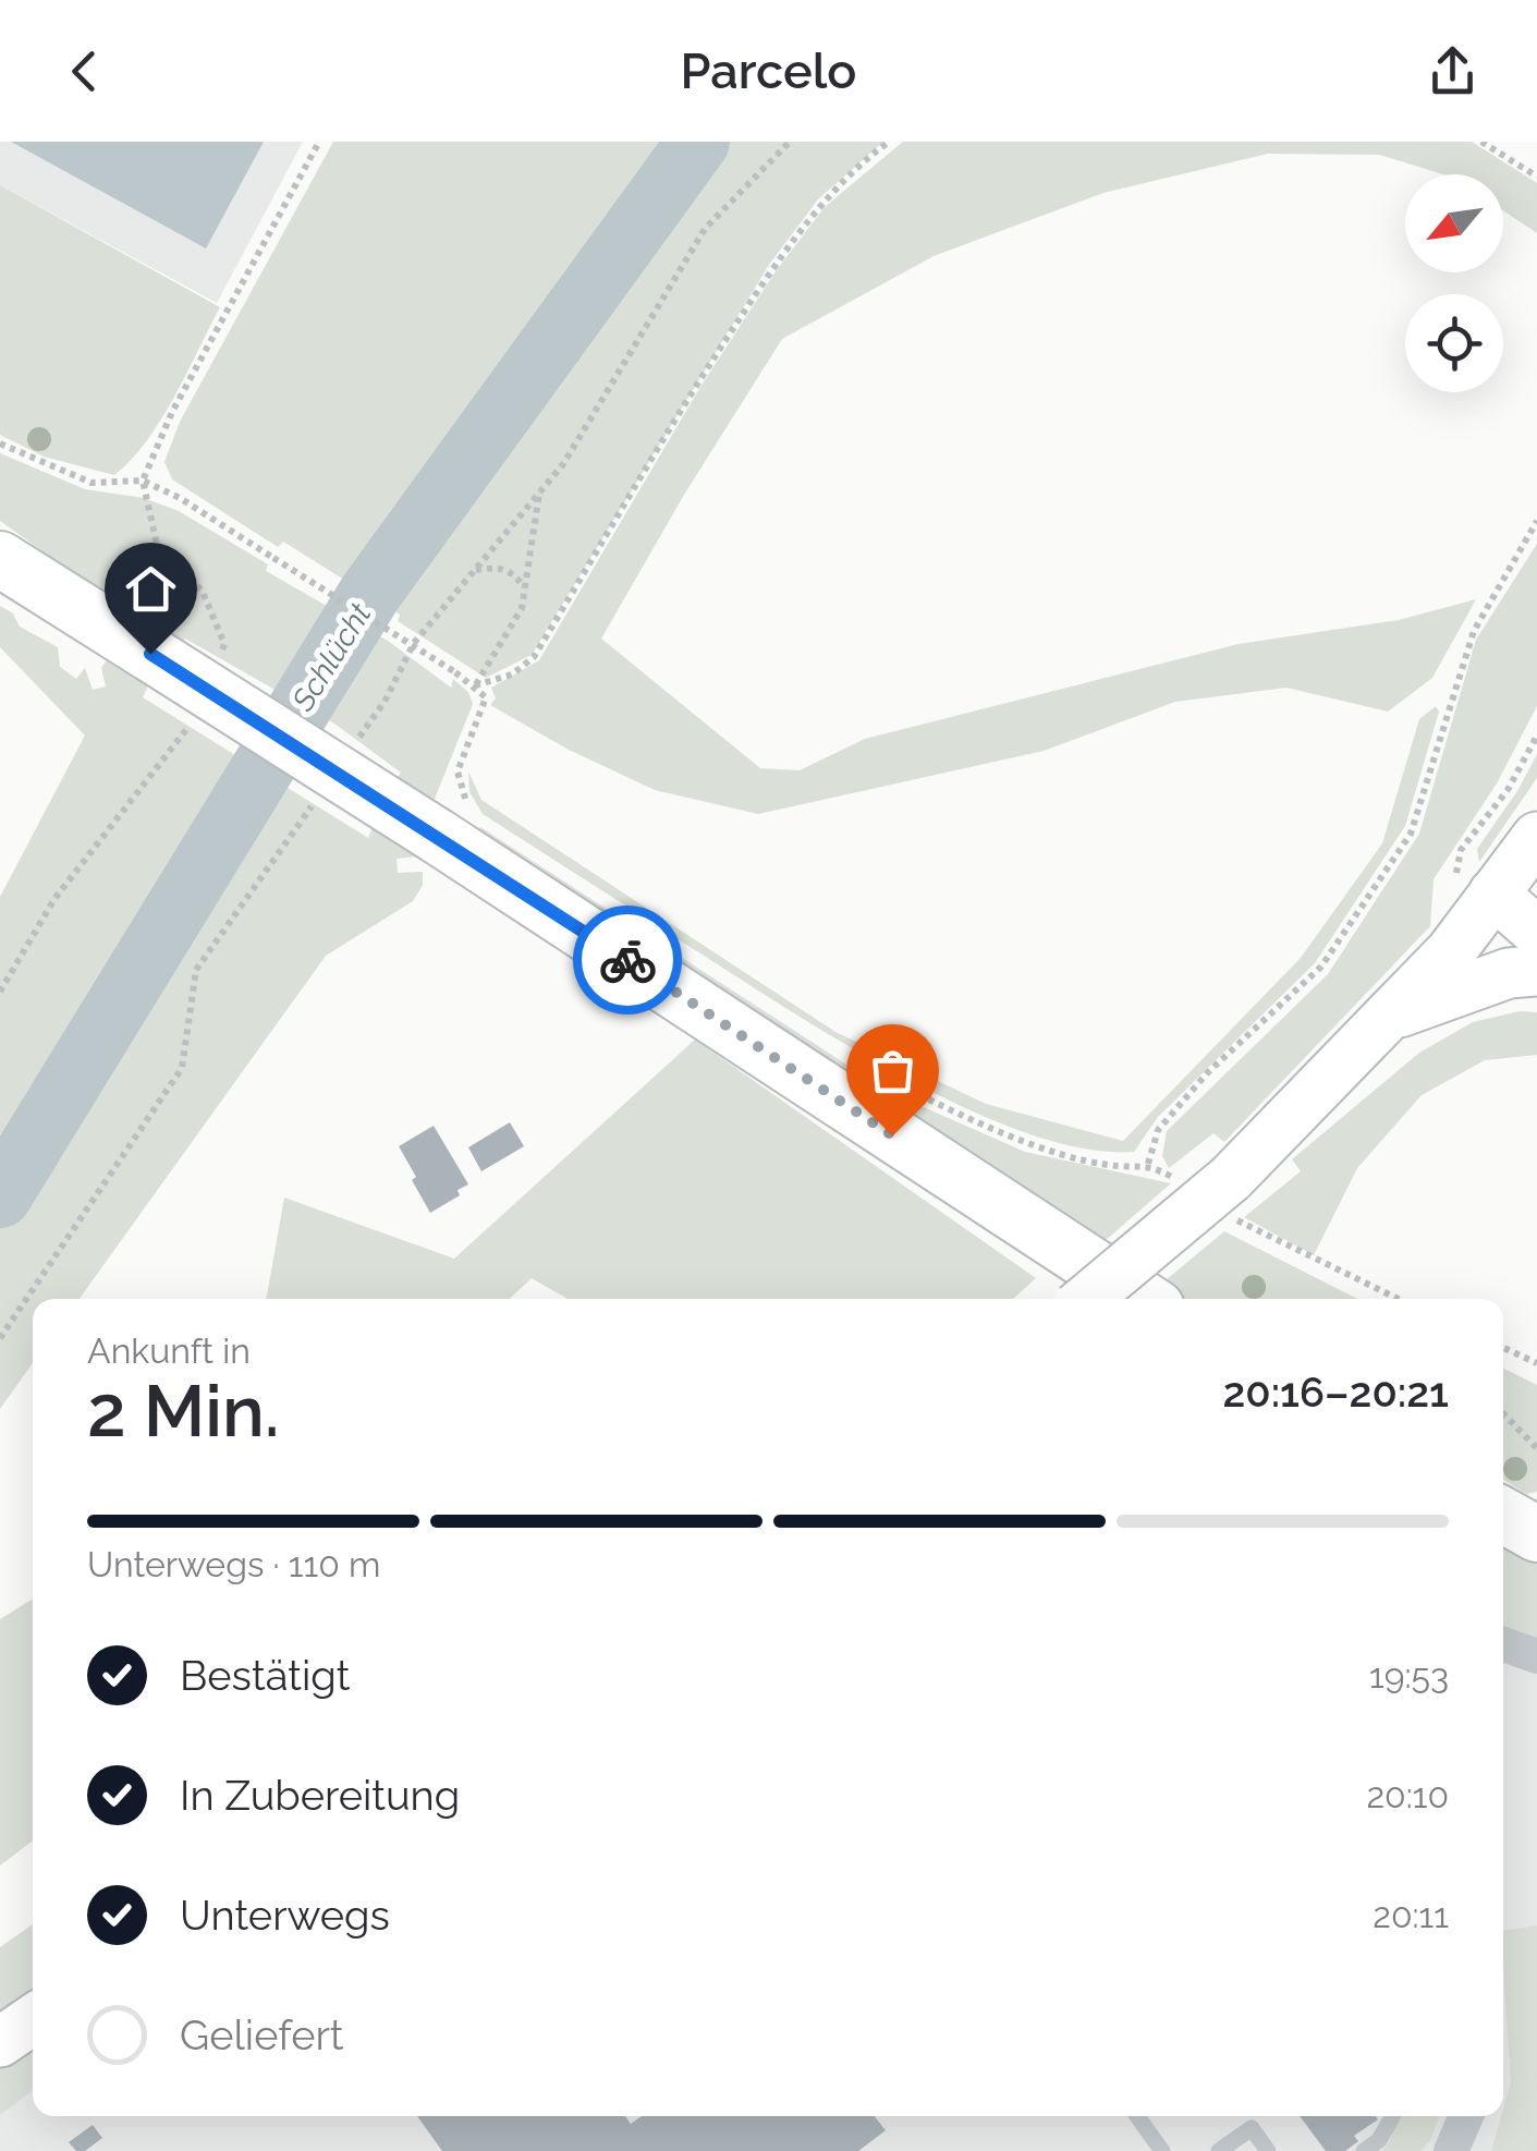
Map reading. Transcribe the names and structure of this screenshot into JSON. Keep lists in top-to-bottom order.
{
  "water": ["Schlücht"],
  "north": "bottom left",
  "page": {
    "header": "Parcelo",
    "heading": ["2 Min.", "Ankunft in", "20:16–20:21"],
    "bar": "Unterwegs · 110 m",
    "list": [
      ["Bestätigt", "19:53"],
      ["In Zubereitung", "20:10"],
      ["Unterwegs", "20:11"],
      "Geliefert"
    ]
  }
}
